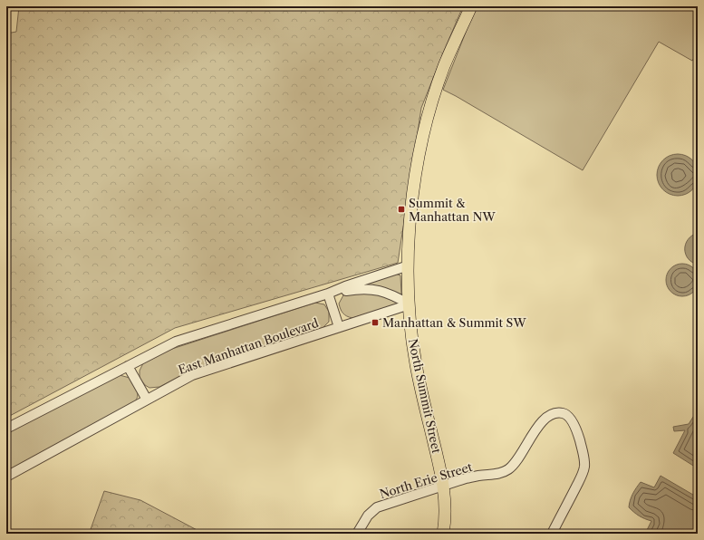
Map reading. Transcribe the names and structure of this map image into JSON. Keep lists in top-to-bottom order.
{
  "streets": {
    "main road": ["North Summit Street"],
    "street": ["East Manhattan Boulevard", "North Erie Street"]
  },
  "crossings": [
    ["East Manhattan Boulevard", "North Summit Street"],
    ["North Summit Street", "North Erie Street"]
  ],
  "places": {
    "transit": ["Summit & Manhattan NW", "Manhattan & Summit SW"]
  }
}
